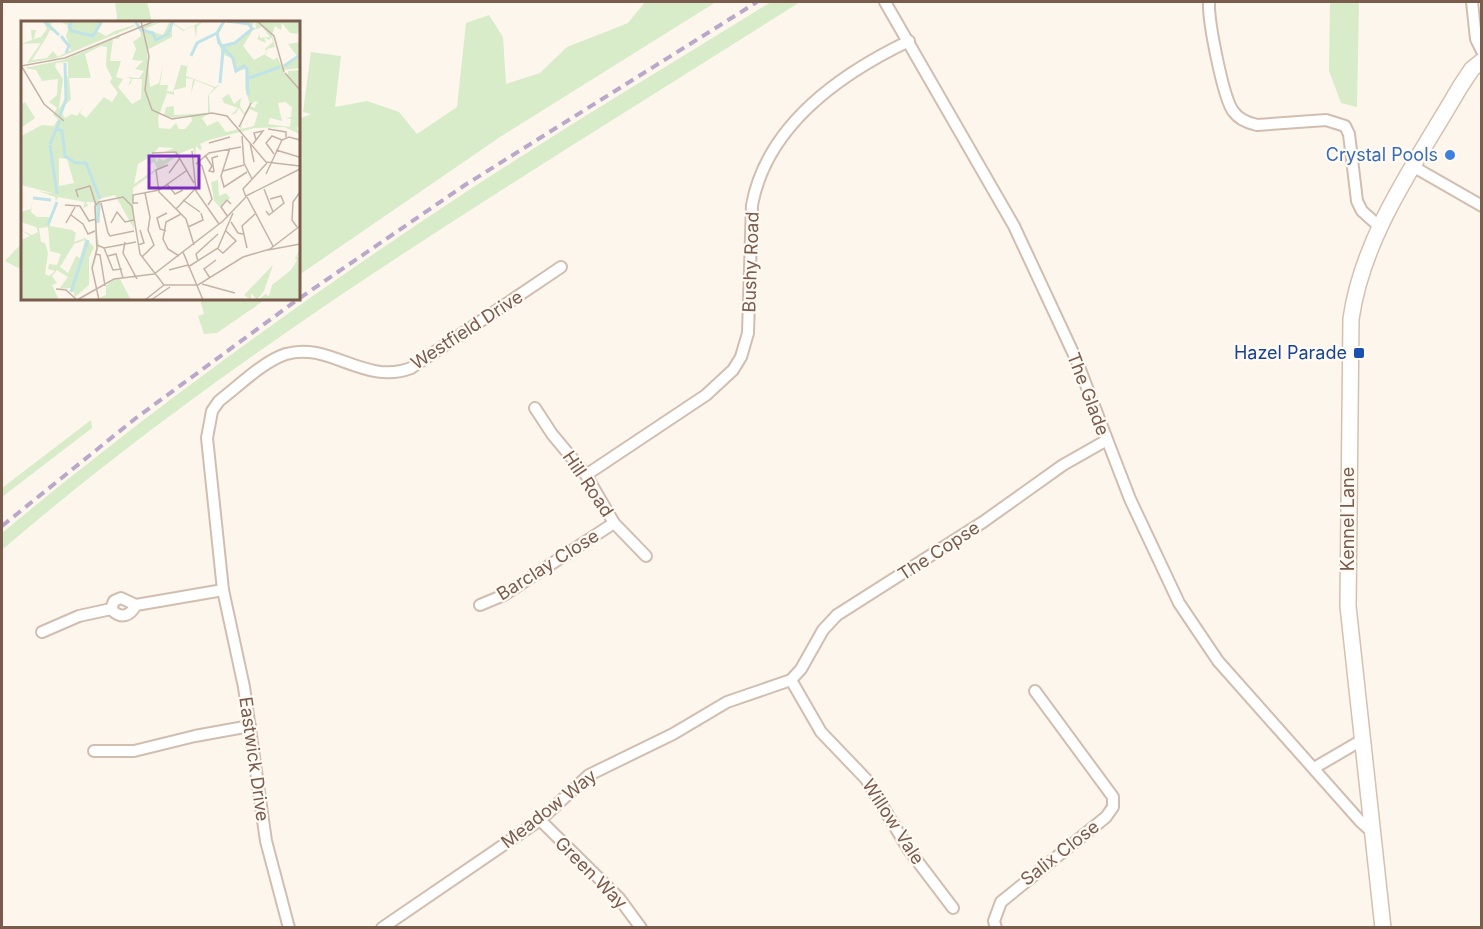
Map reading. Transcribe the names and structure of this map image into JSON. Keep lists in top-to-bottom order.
{
  "streets": {
    "street": [
      "Bushy Road",
      "Westfield Drive",
      "The Glade",
      "Hill Road",
      "Kennel Lane",
      "The Copse",
      "Barclay Close",
      "Eastwick Drive",
      "Meadow Way",
      "Willow Vale",
      "Salix Close",
      "Green Way"
    ]
  },
  "crossings": [
    ["Bushy Road", "The Glade"],
    ["Bushy Road", "Hill Road"],
    ["Westfield Drive", "Eastwick Drive"],
    ["The Glade", "Kennel Lane"],
    ["The Glade", "The Copse"],
    ["Hill Road", "Barclay Close"],
    ["The Copse", "Meadow Way"],
    ["The Copse", "Willow Vale"],
    ["Meadow Way", "Willow Vale"],
    ["Meadow Way", "Green Way"]
  ],
  "places": {
    "other": ["Crystal Pools"],
    "transit": ["Hazel Parade"]
  }
}
